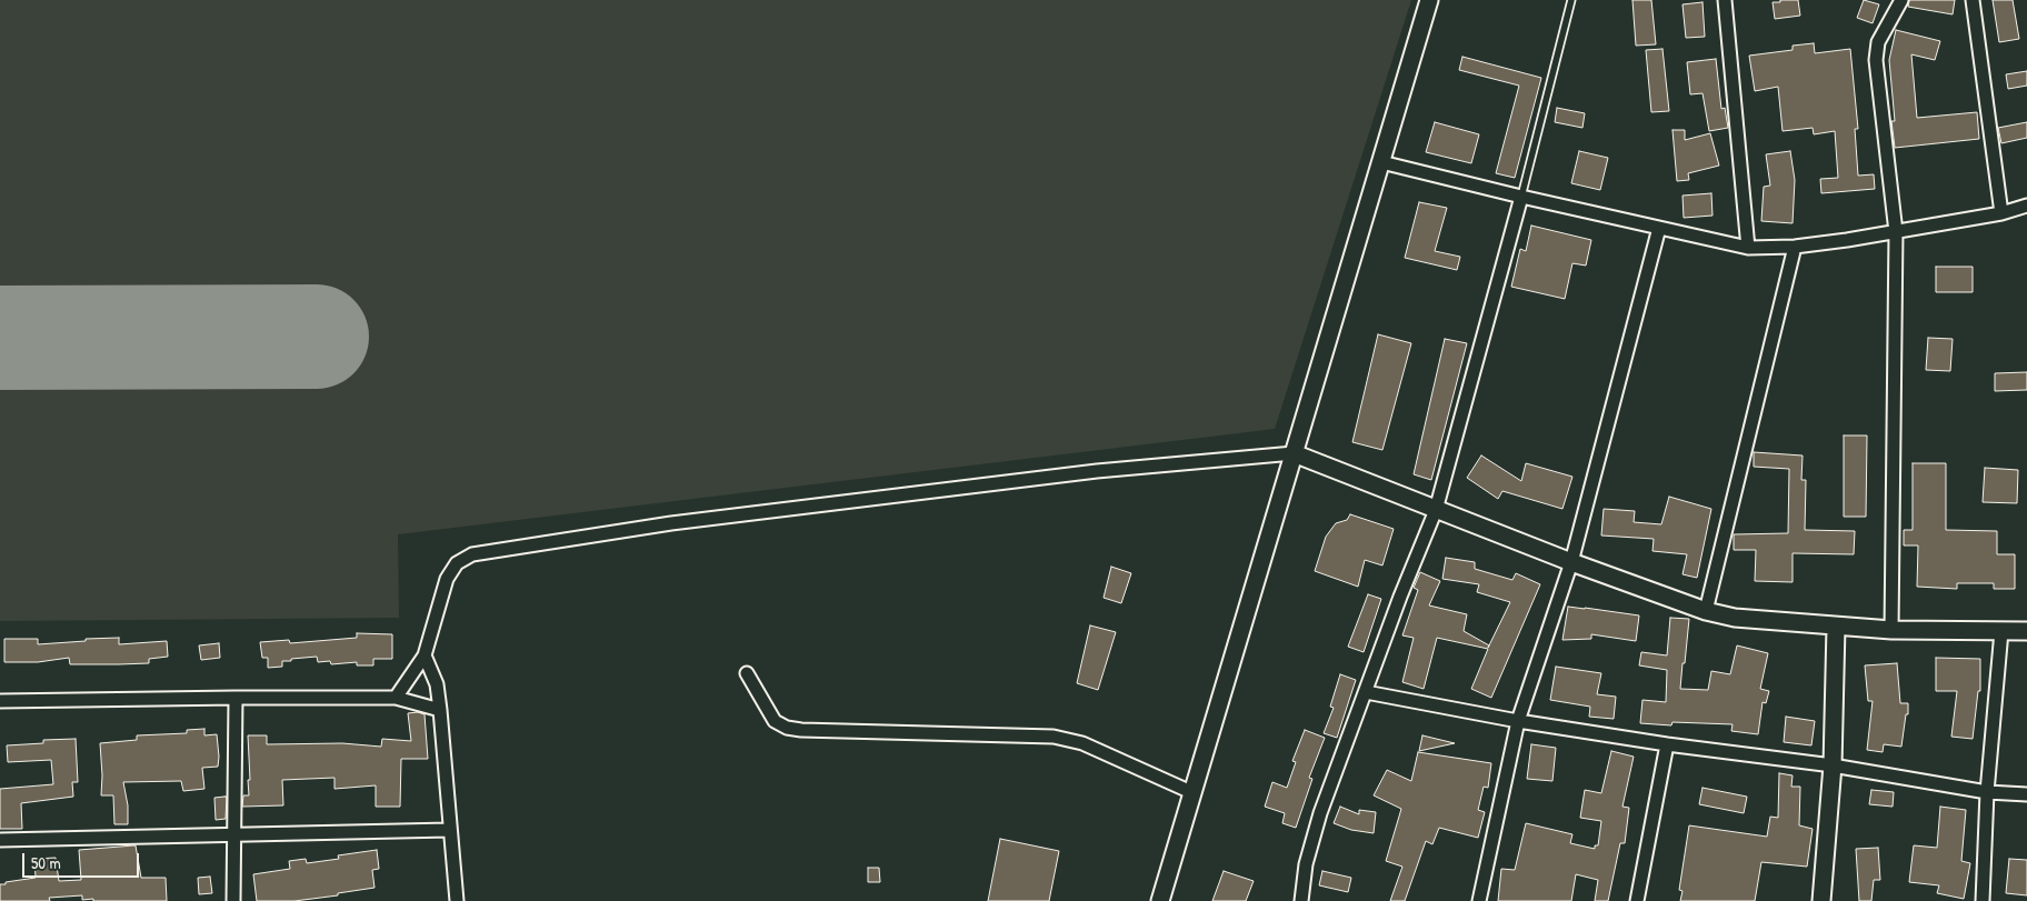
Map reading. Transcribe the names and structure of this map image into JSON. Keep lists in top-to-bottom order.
{
  "scale_bar": "50 m"
}
